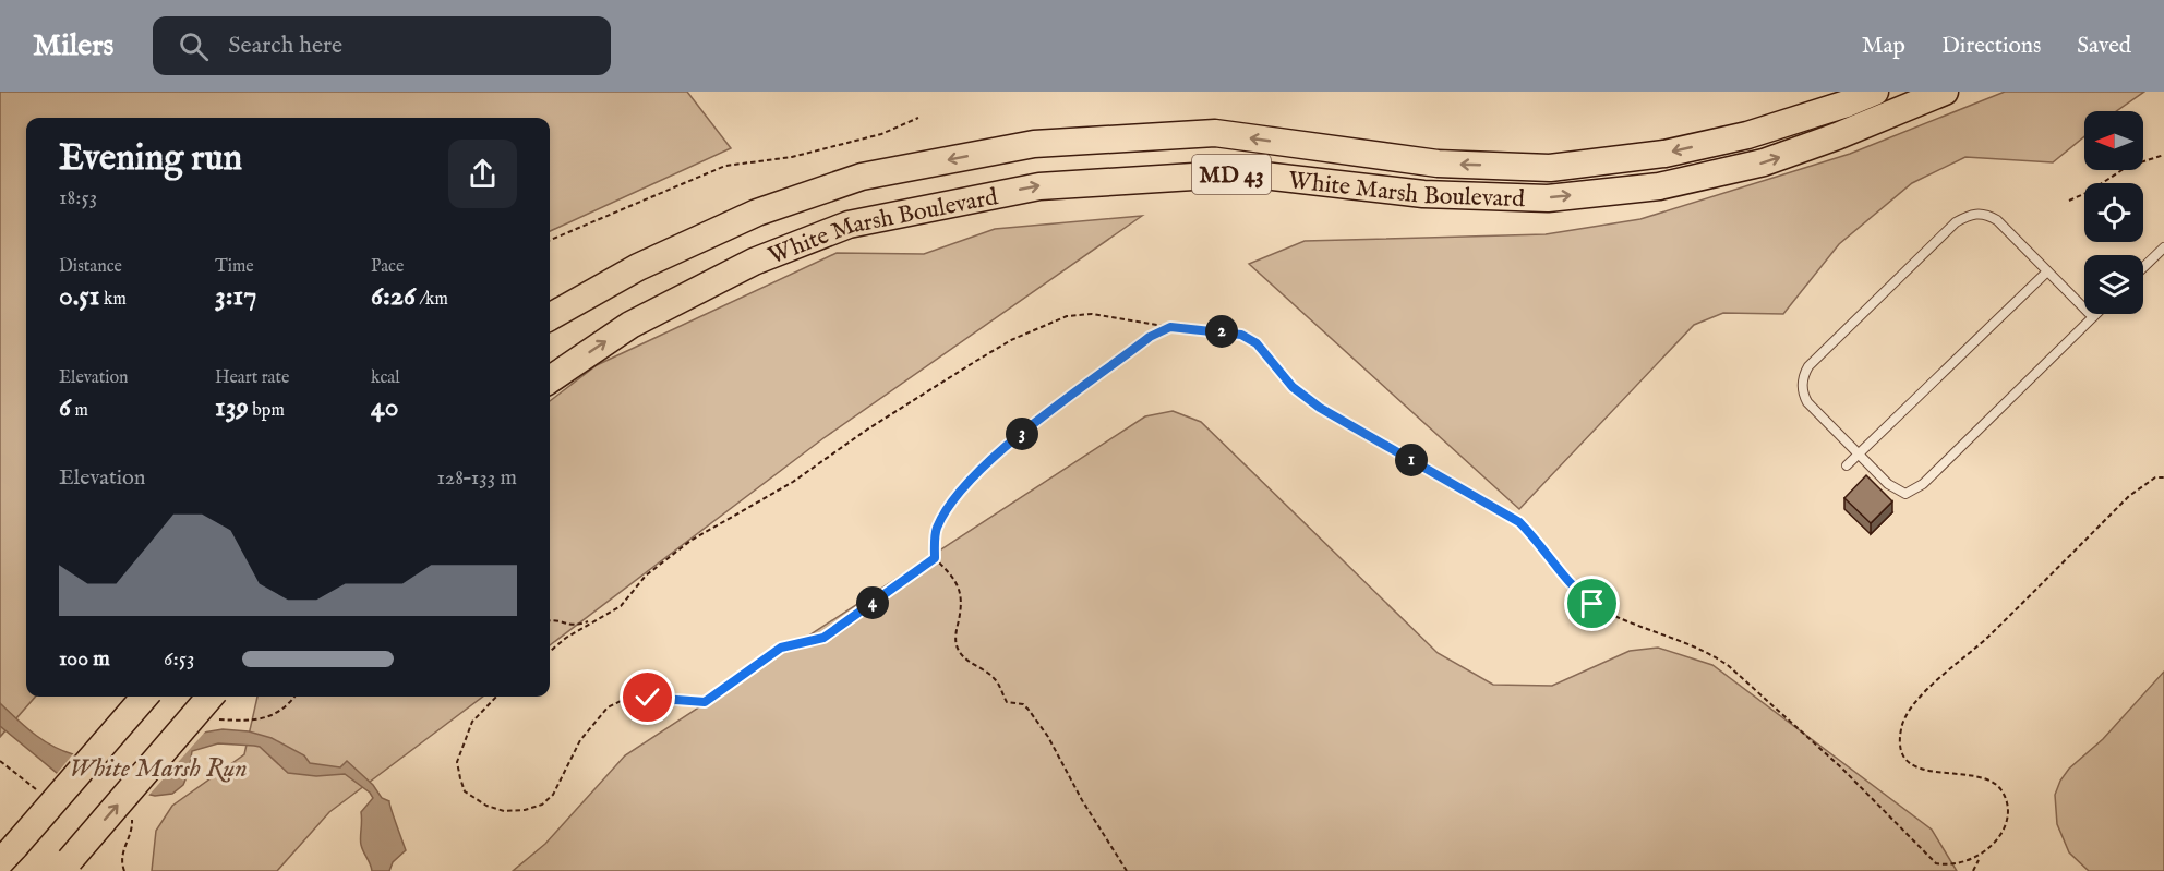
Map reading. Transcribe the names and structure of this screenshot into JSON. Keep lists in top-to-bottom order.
{
  "streets": {
    "main road": ["MD 43", "White Marsh Boulevard"]
  },
  "water": ["White Marsh Run"],
  "north": "left",
  "page": {
    "header": "Milers",
    "search": "Search here",
    "nav": ["Map", "Directions", "Saved"],
    "heading": ["Evening run", "18:53"],
    "stats": [
      ["Distance", "0.51 km"],
      ["Time", "3:17"],
      ["Pace", "6:26 /km"],
      ["Elevation", "6 m"],
      ["Heart rate", "139 bpm"],
      ["kcal", "40"]
    ],
    "pins": [
      "2",
      "3",
      "1",
      "4"
    ],
    "chart": ["Elevation", "128–133 m"],
    "list": [
      {
        "name": "100 m",
        "note": "6:53"
      }
    ]
  }
}
